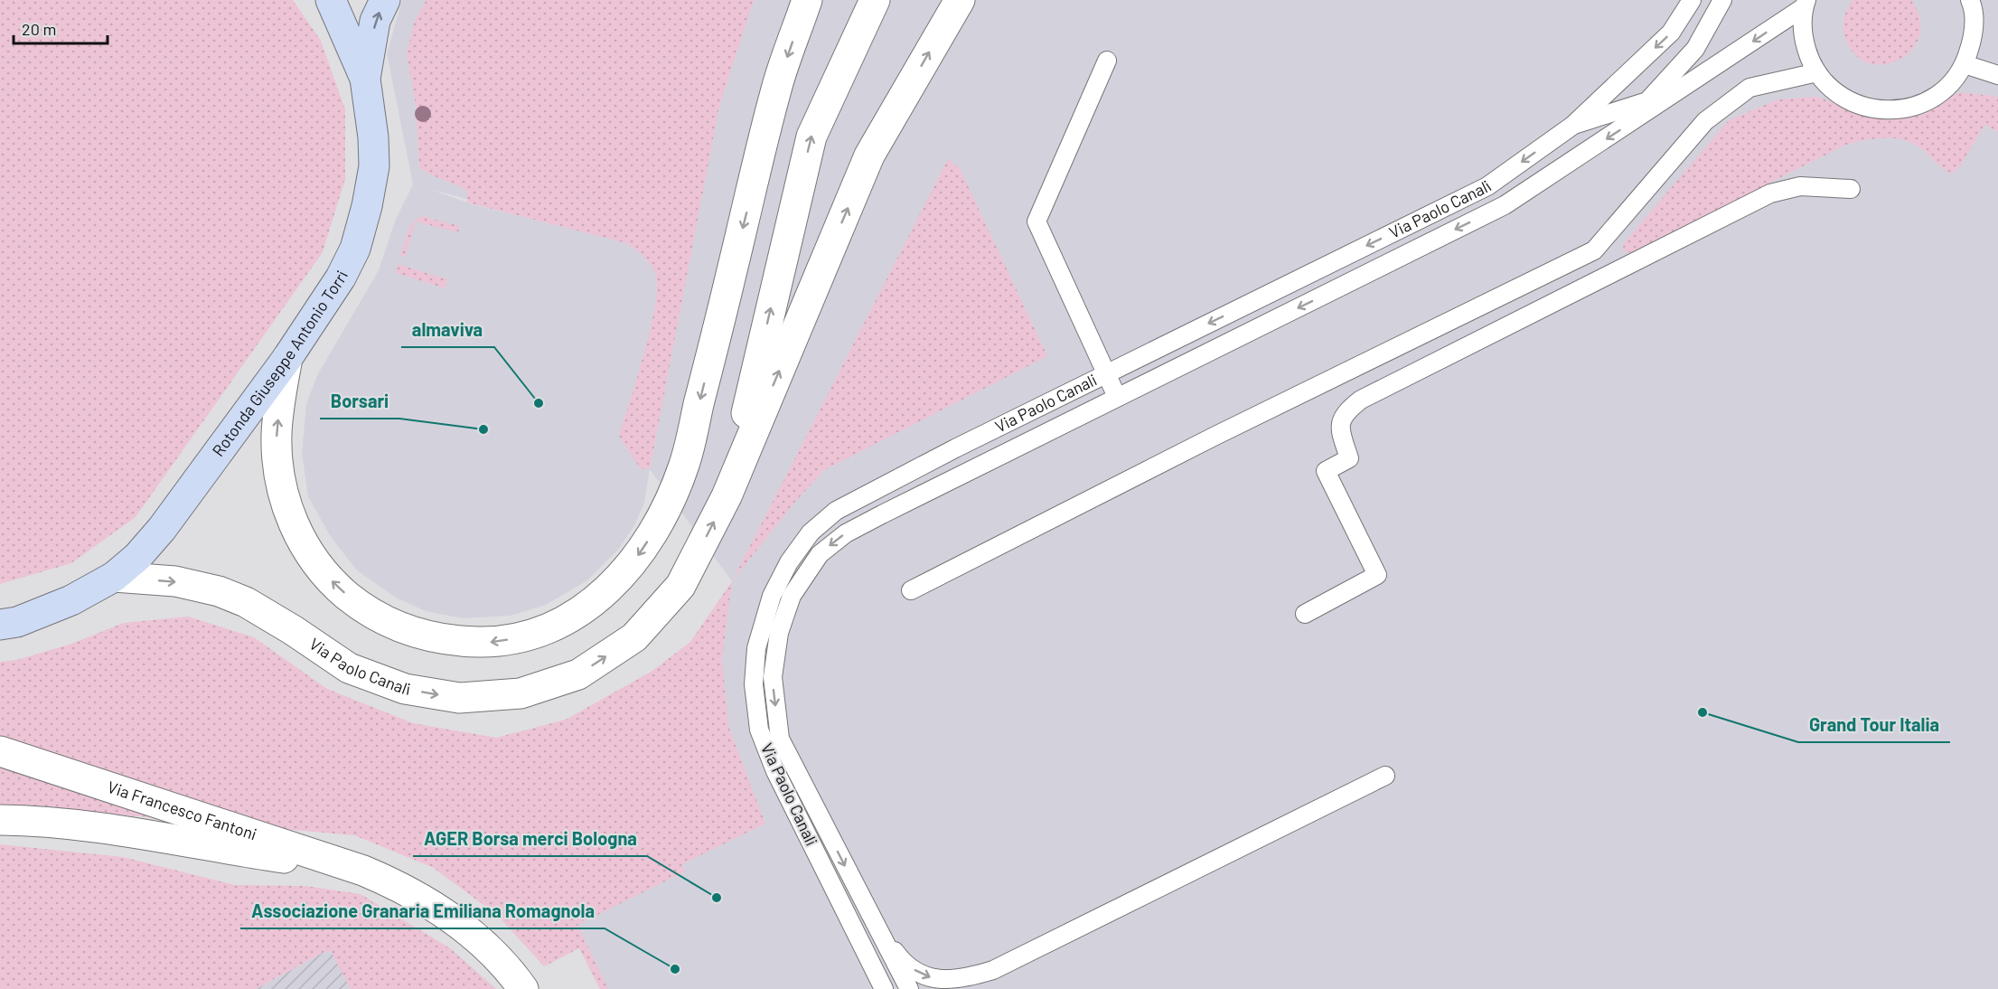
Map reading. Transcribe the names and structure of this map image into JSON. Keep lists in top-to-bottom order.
{
  "streets": {
    "main road": ["Rotonda Giuseppe Antonio Torri"],
    "street": ["Via Paolo Canali", "Via Francesco Fantoni"]
  },
  "crossings": [
    ["Via Paolo Canali", "Rotonda Giuseppe Antonio Torri"]
  ],
  "places": [
    "almaviva",
    "Borsari",
    "Grand Tour Italia",
    "AGER Borsa merci Bologna",
    "Associazione Granaria Emiliana Romagnola"
  ],
  "scale_bar": "20 m"
}
